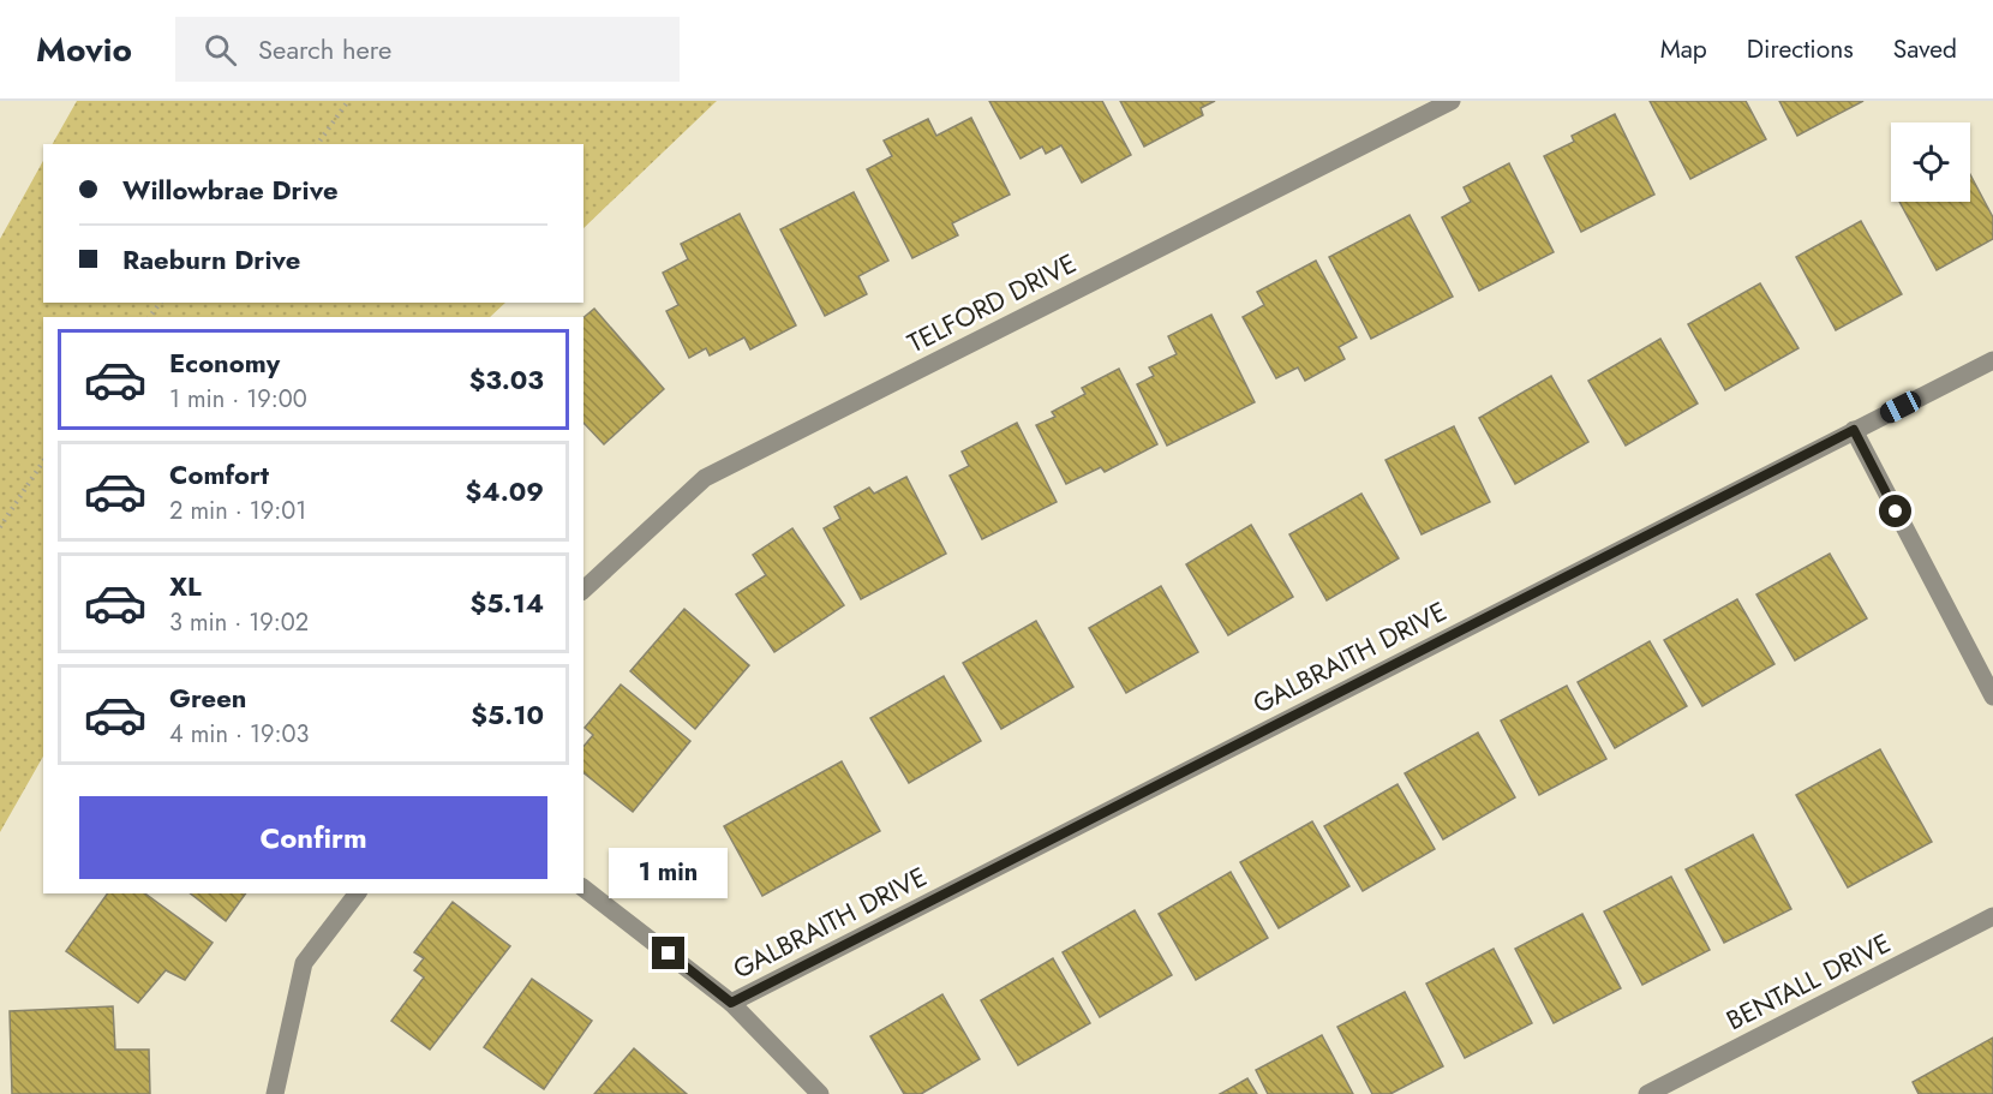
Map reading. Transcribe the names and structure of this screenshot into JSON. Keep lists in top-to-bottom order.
{
  "streets": {
    "street": ["TELFORD DRIVE", "GALBRAITH DRIVE", "BENTALL DRIVE"]
  },
  "page": {
    "header": "Movio",
    "search": "Search here",
    "nav": ["Map", "Directions", "Saved"],
    "banner": ["Willowbrae Drive", "Raeburn Drive"],
    "list": [
      {
        "name": "Economy",
        "note": "1 min · 19:00",
        "value": "$3.03"
      },
      {
        "name": "Comfort",
        "note": "2 min · 19:01",
        "value": "$4.09"
      },
      {
        "name": "XL",
        "note": "3 min · 19:02",
        "value": "$5.14"
      },
      {
        "name": "Green",
        "note": "4 min · 19:03",
        "value": "$5.10"
      }
    ],
    "buttons": "Confirm",
    "bubble": "1 min"
  }
}
